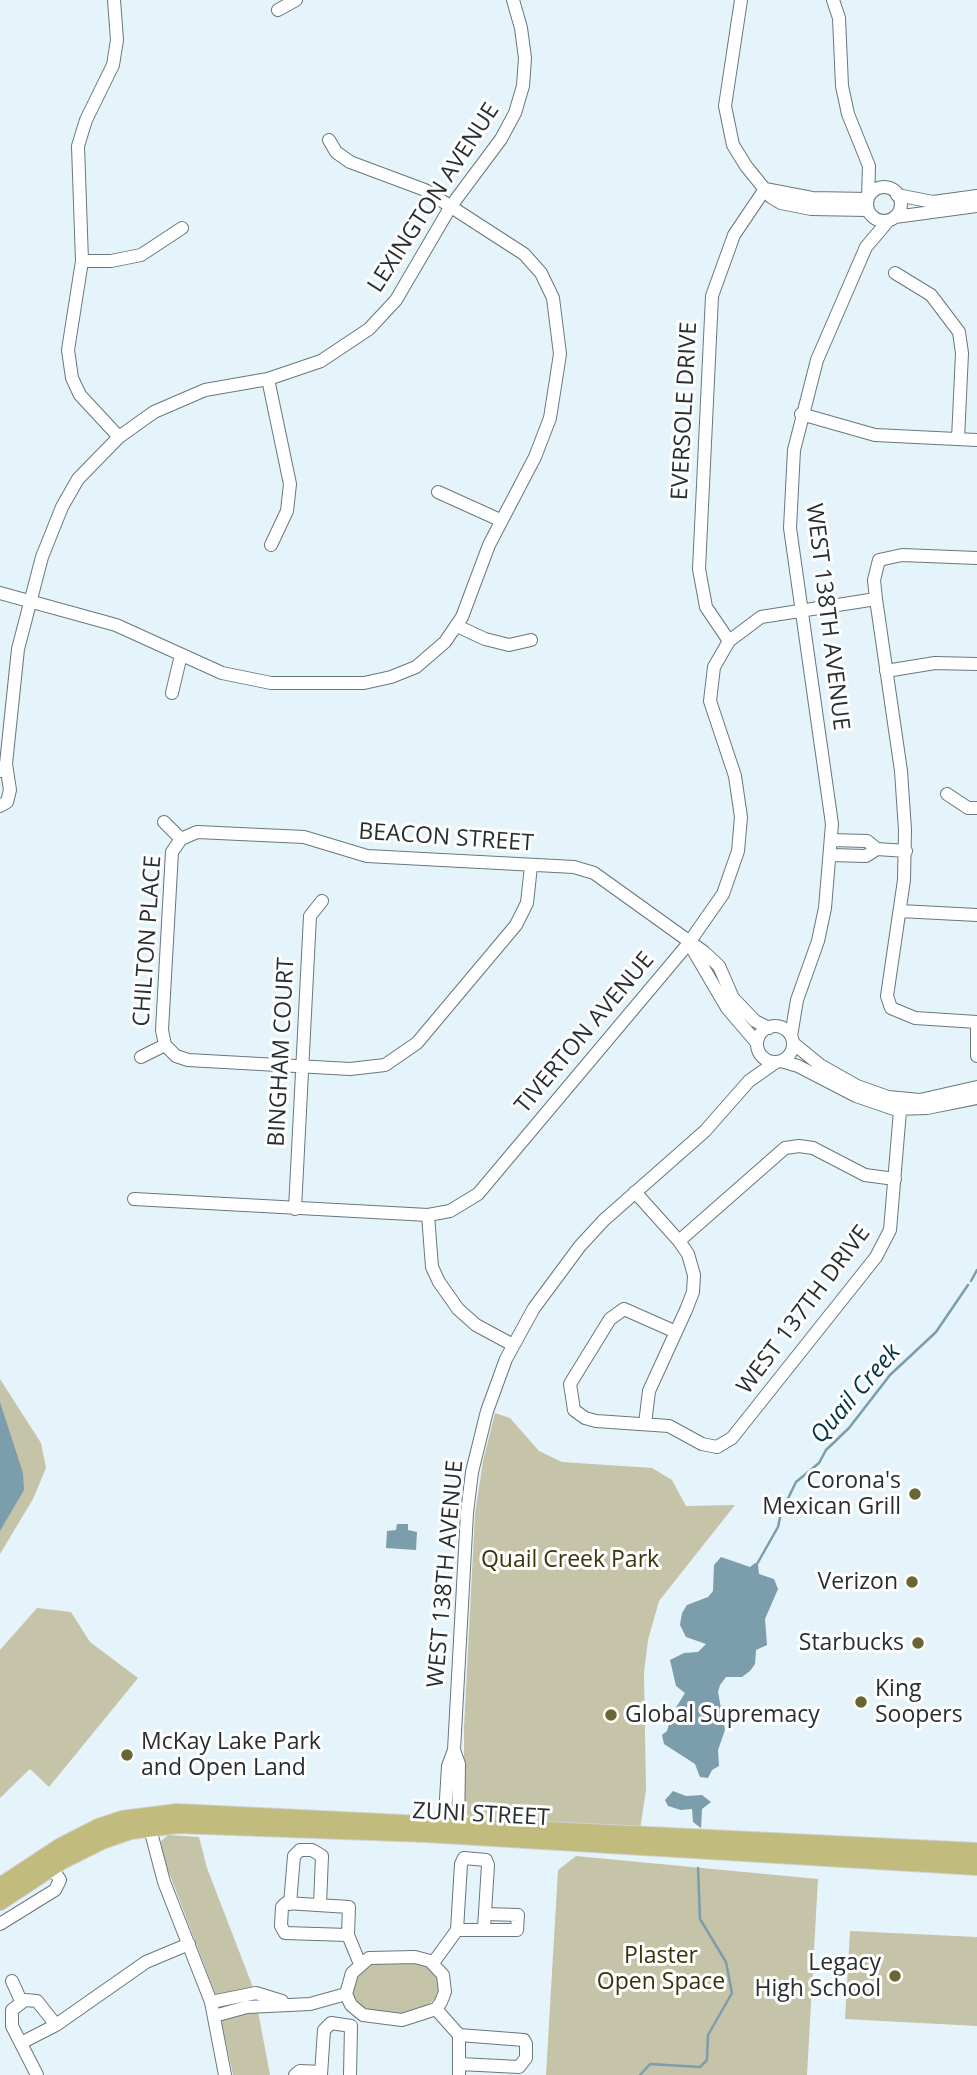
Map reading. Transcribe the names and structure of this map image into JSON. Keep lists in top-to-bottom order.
{
  "streets": {
    "main road": ["ZUNI STREET"],
    "street": [
      "LEXINGTON AVENUE",
      "EVERSOLE DRIVE",
      "WEST 138TH AVENUE",
      "BEACON STREET",
      "CHILTON PLACE",
      "TIVERTON AVENUE",
      "BINGHAM COURT",
      "WEST 137TH DRIVE"
    ]
  },
  "crossings": [
    ["EVERSOLE DRIVE", "TIVERTON AVENUE"],
    ["WEST 138TH AVENUE", "BEACON STREET"],
    ["WEST 138TH AVENUE", "TIVERTON AVENUE"],
    ["WEST 138TH AVENUE", "ZUNI STREET"],
    ["BEACON STREET", "CHILTON PLACE"],
    ["BEACON STREET", "TIVERTON AVENUE"],
    ["TIVERTON AVENUE", "BINGHAM COURT"]
  ],
  "water": ["Quail Creek"],
  "parks": ["Quail Creek Park", "Plaster Open Space"],
  "places": [
    "Corona's Mexican Grill",
    "Verizon",
    "Starbucks",
    "King Soopers",
    "Global Supremacy",
    "McKay Lake Park and Open Land",
    "Legacy High School"
  ]
}
